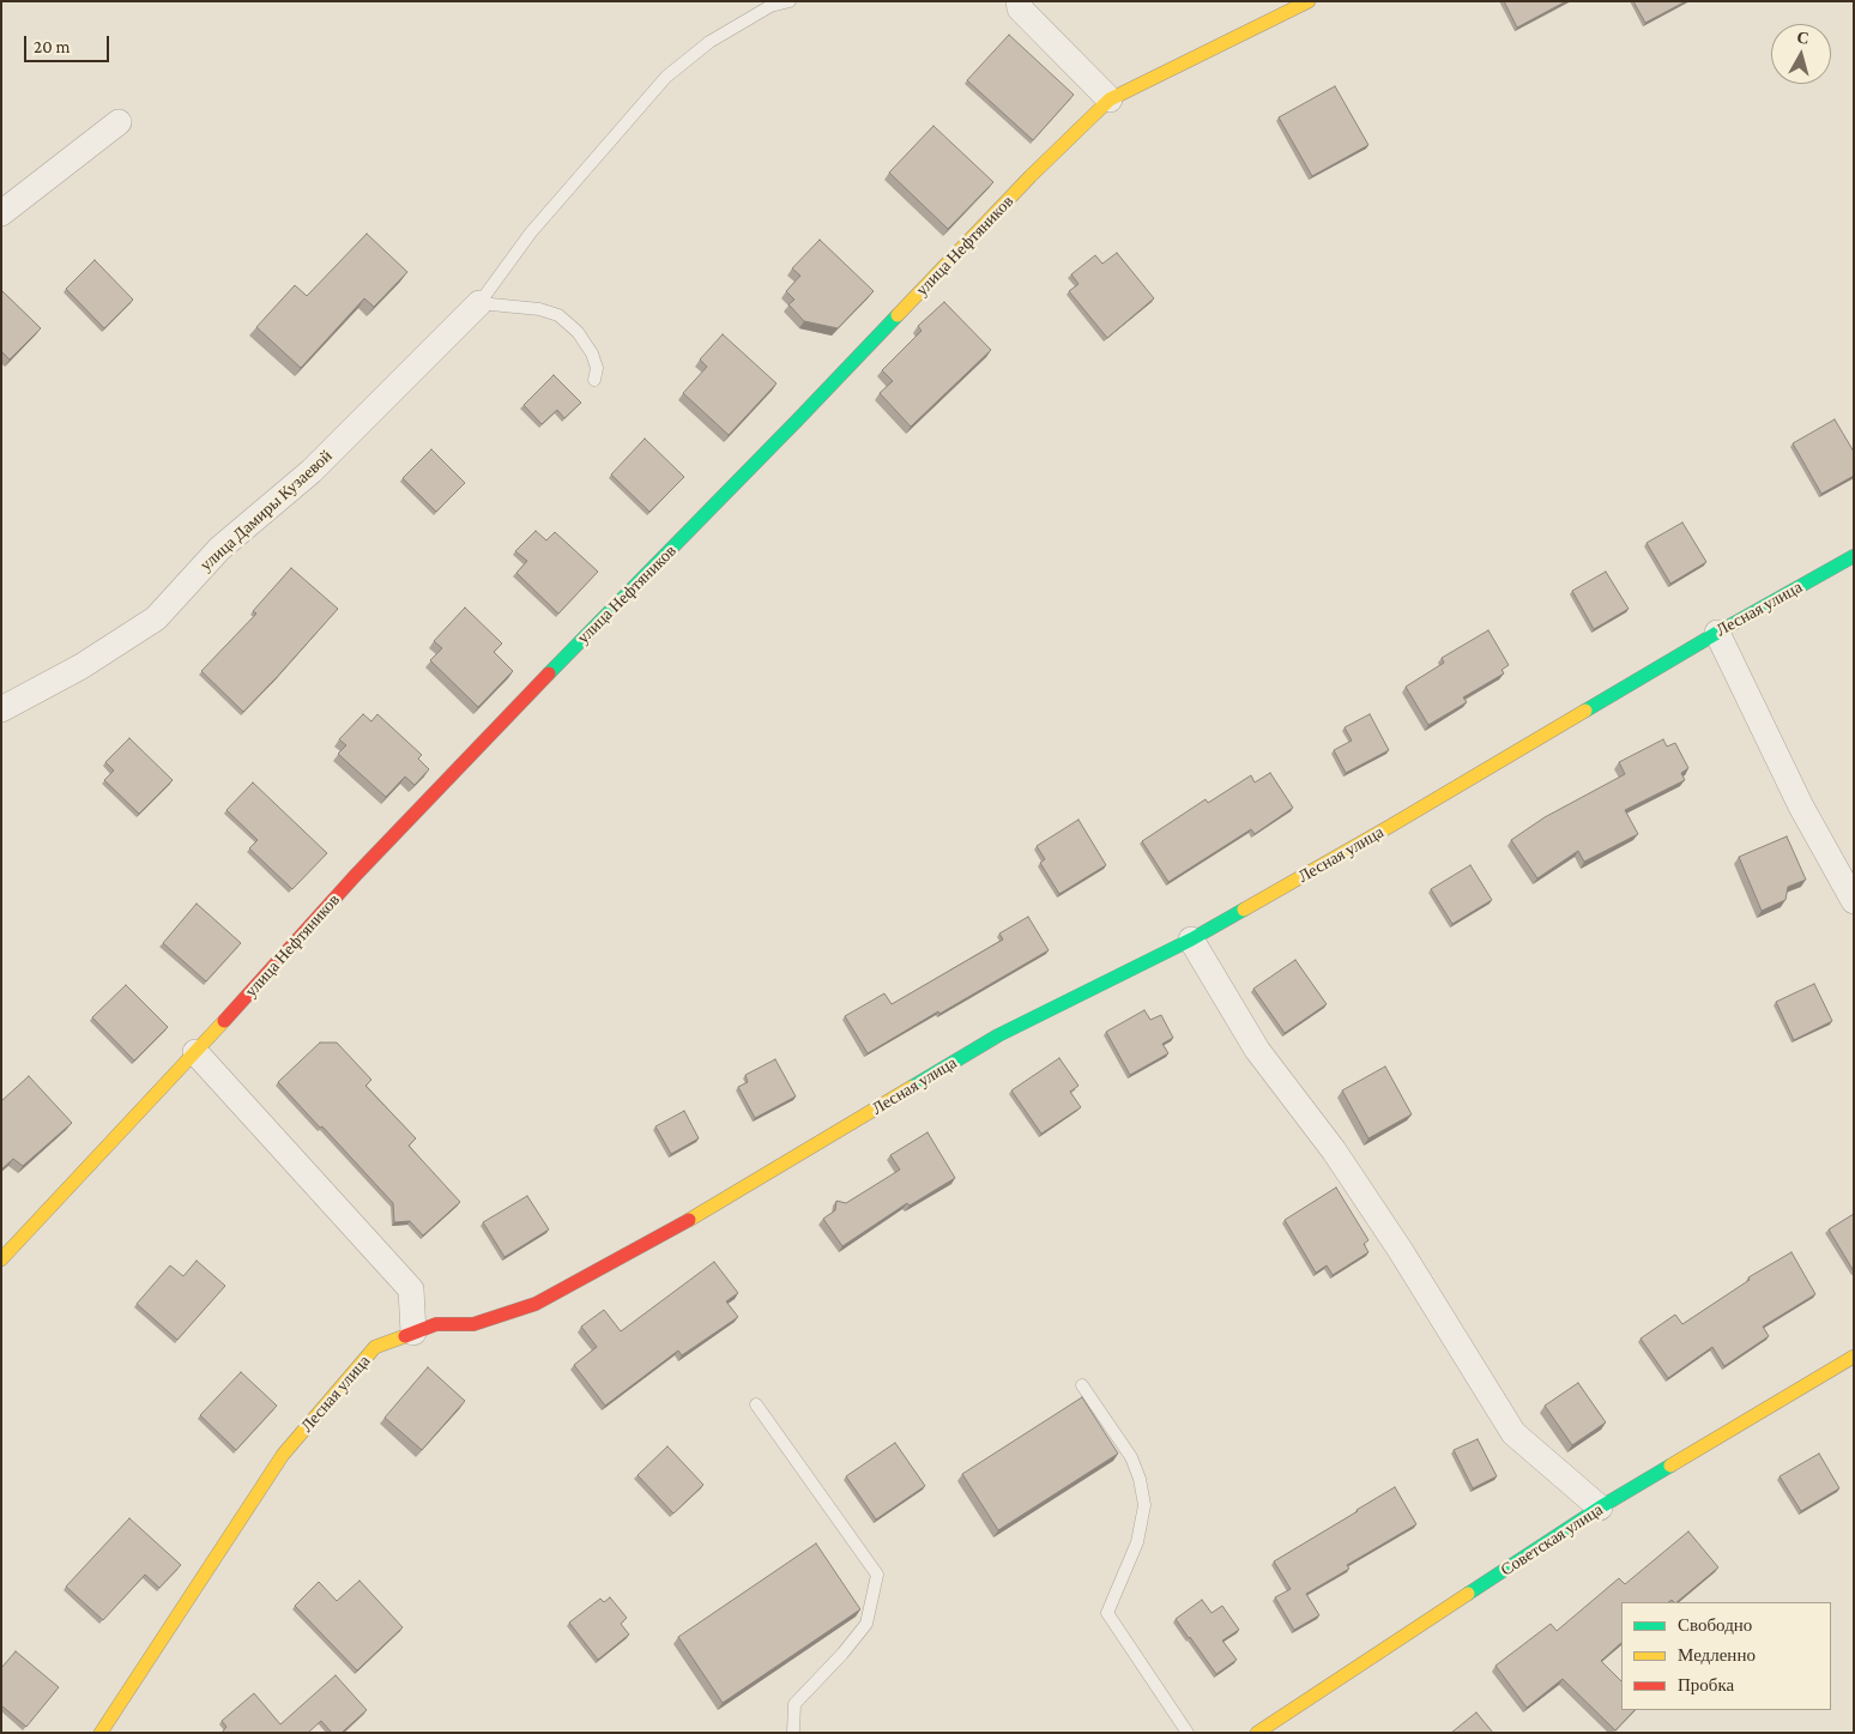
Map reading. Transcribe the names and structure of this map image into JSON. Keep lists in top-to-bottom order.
{
  "streets": {
    "street": [
      "улица Нефтяников",
      "улица Дамиры Кузаевой",
      "Лесная улица",
      "Советская улица"
    ]
  },
  "legend": ["Свободно", "Медленно", "Пробка"],
  "scale_bar": "20 m",
  "north": "top"
}
